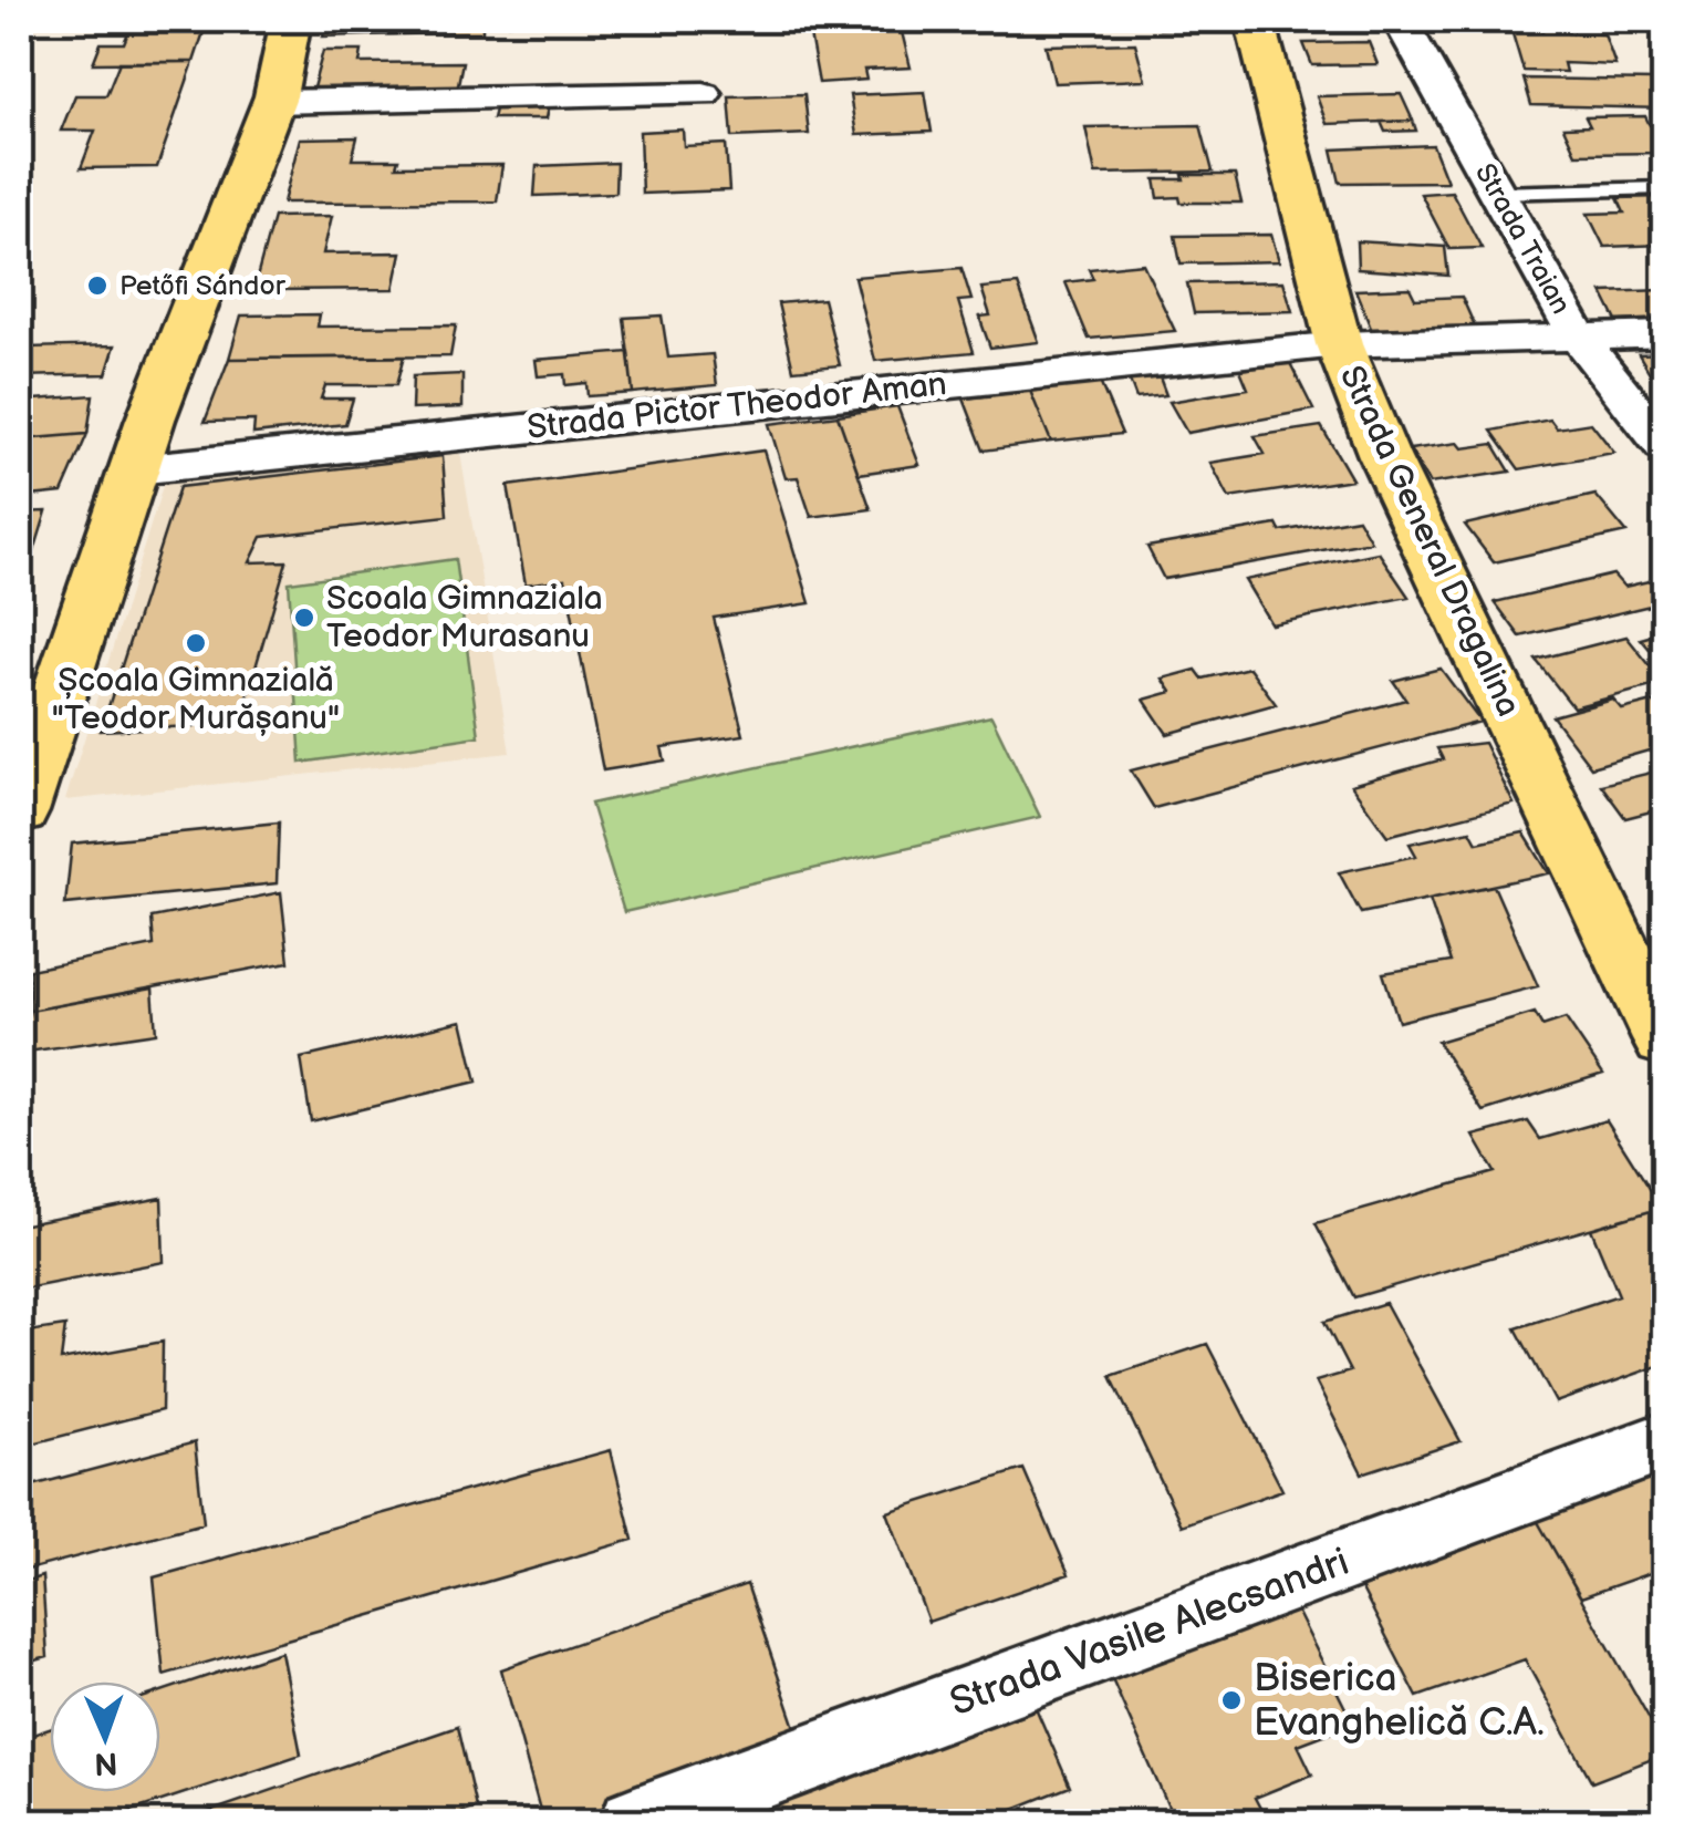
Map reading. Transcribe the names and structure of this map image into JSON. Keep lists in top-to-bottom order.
{
  "streets": {
    "main road": ["Strada General Dragalina"],
    "street": ["Strada Traian", "Strada Pictor Theodor Aman", "Strada Vasile Alecsandri"]
  },
  "crossings": [
    ["Strada Traian", "Strada Pictor Theodor Aman"],
    ["Strada Pictor Theodor Aman", "Strada General Dragalina"]
  ],
  "places": [
    "Petőfi Sándor",
    "Scoala Gimnaziala Teodor Murasanu",
    "Școala Gimnazială \"Teodor Murășanu\"",
    "Biserica Evanghelică C.A."
  ],
  "north": "bottom"
}
